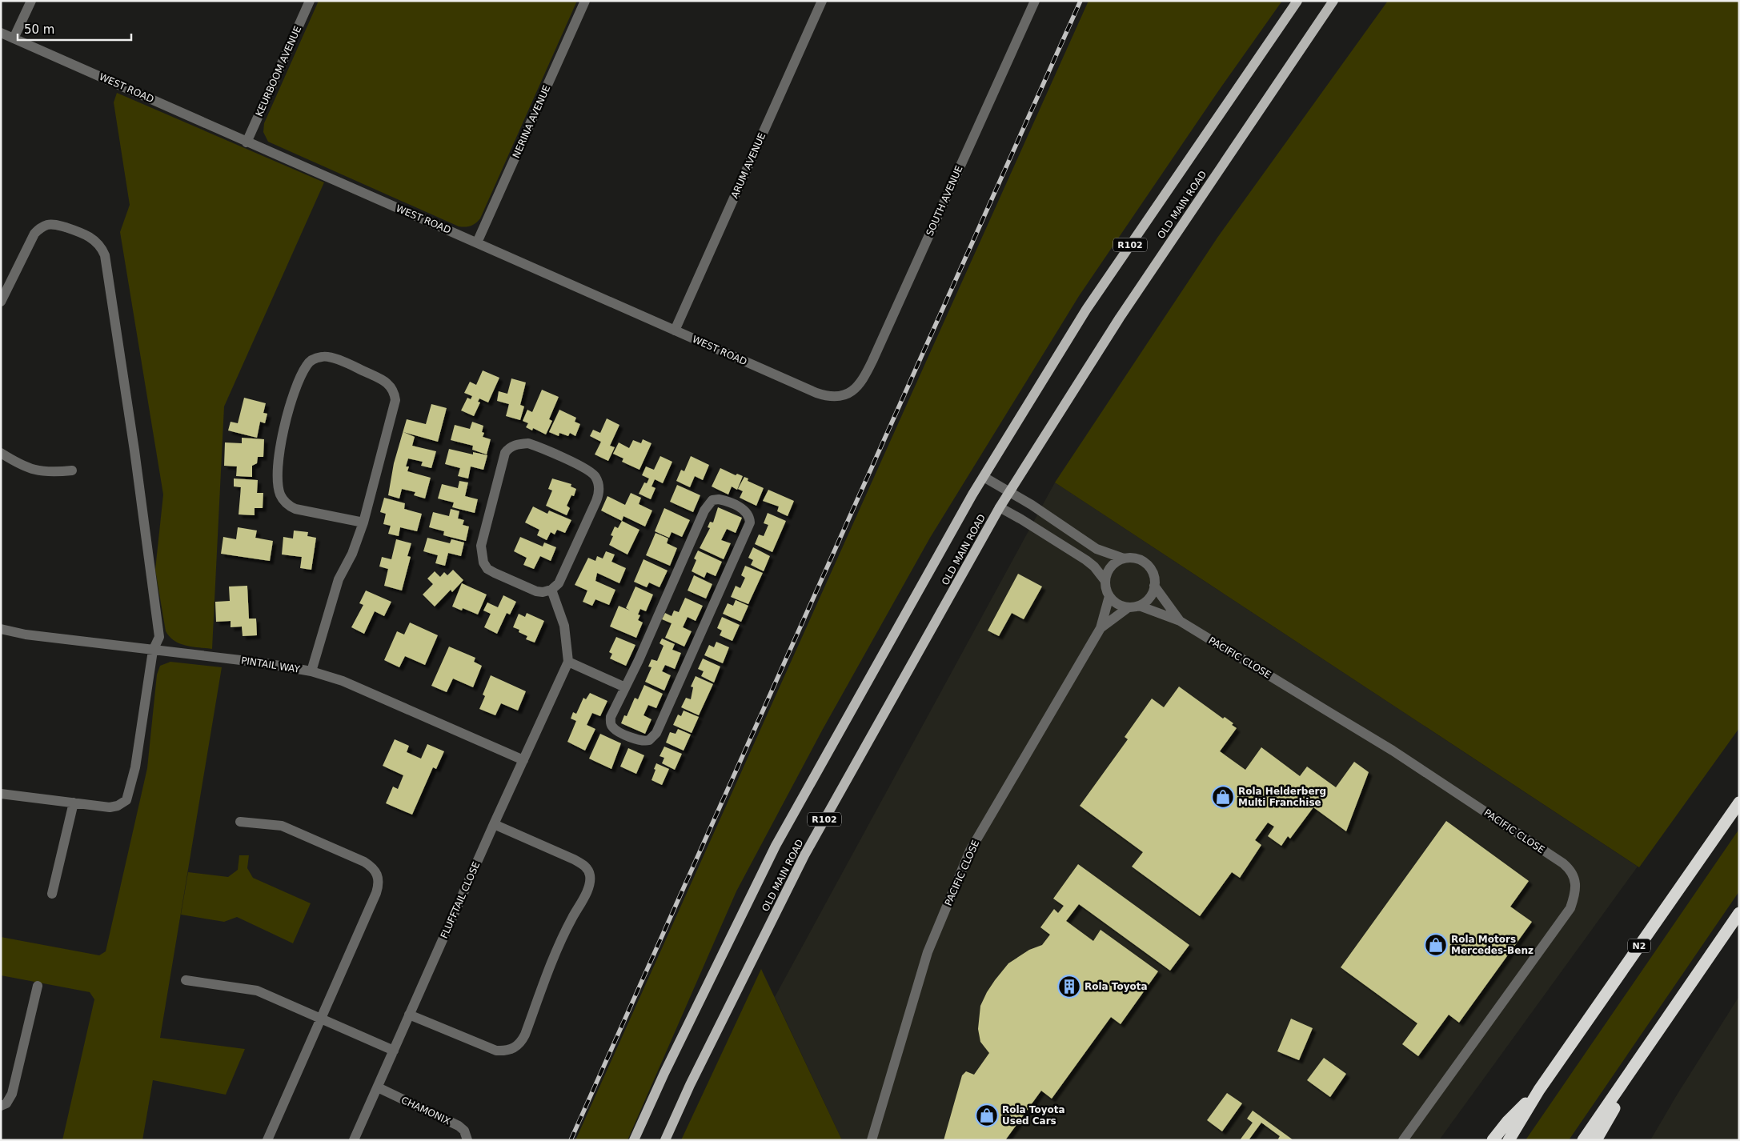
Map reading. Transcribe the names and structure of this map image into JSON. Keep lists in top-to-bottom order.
{
  "streets": {
    "highway": ["N2"],
    "main road": ["OLD MAIN ROAD", "R102"],
    "street": [
      "KEURBOOM AVENUE",
      "WEST ROAD",
      "NERINA AVENUE",
      "ARUM AVENUE",
      "SOUTH AVENUE",
      "PACIFIC CLOSE",
      "PINTAIL WAY",
      "FLUFFTAIL CLOSE",
      "CHAMONIX"
    ]
  },
  "crossings": [
    ["KEURBOOM AVENUE", "WEST ROAD"],
    ["WEST ROAD", "NERINA AVENUE"],
    ["WEST ROAD", "ARUM AVENUE"],
    ["WEST ROAD", "SOUTH AVENUE"],
    ["PINTAIL WAY", "FLUFFTAIL CLOSE"],
    ["FLUFFTAIL CLOSE", "CHAMONIX"]
  ],
  "places": {
    "shop": ["Rola Helderberg Multi Franchise", "Rola Motors Mercedes-Benz", "Rola Toyota Used Cars"],
    "building": ["Rola Toyota"]
  },
  "scale_bar": "50 m"
}
